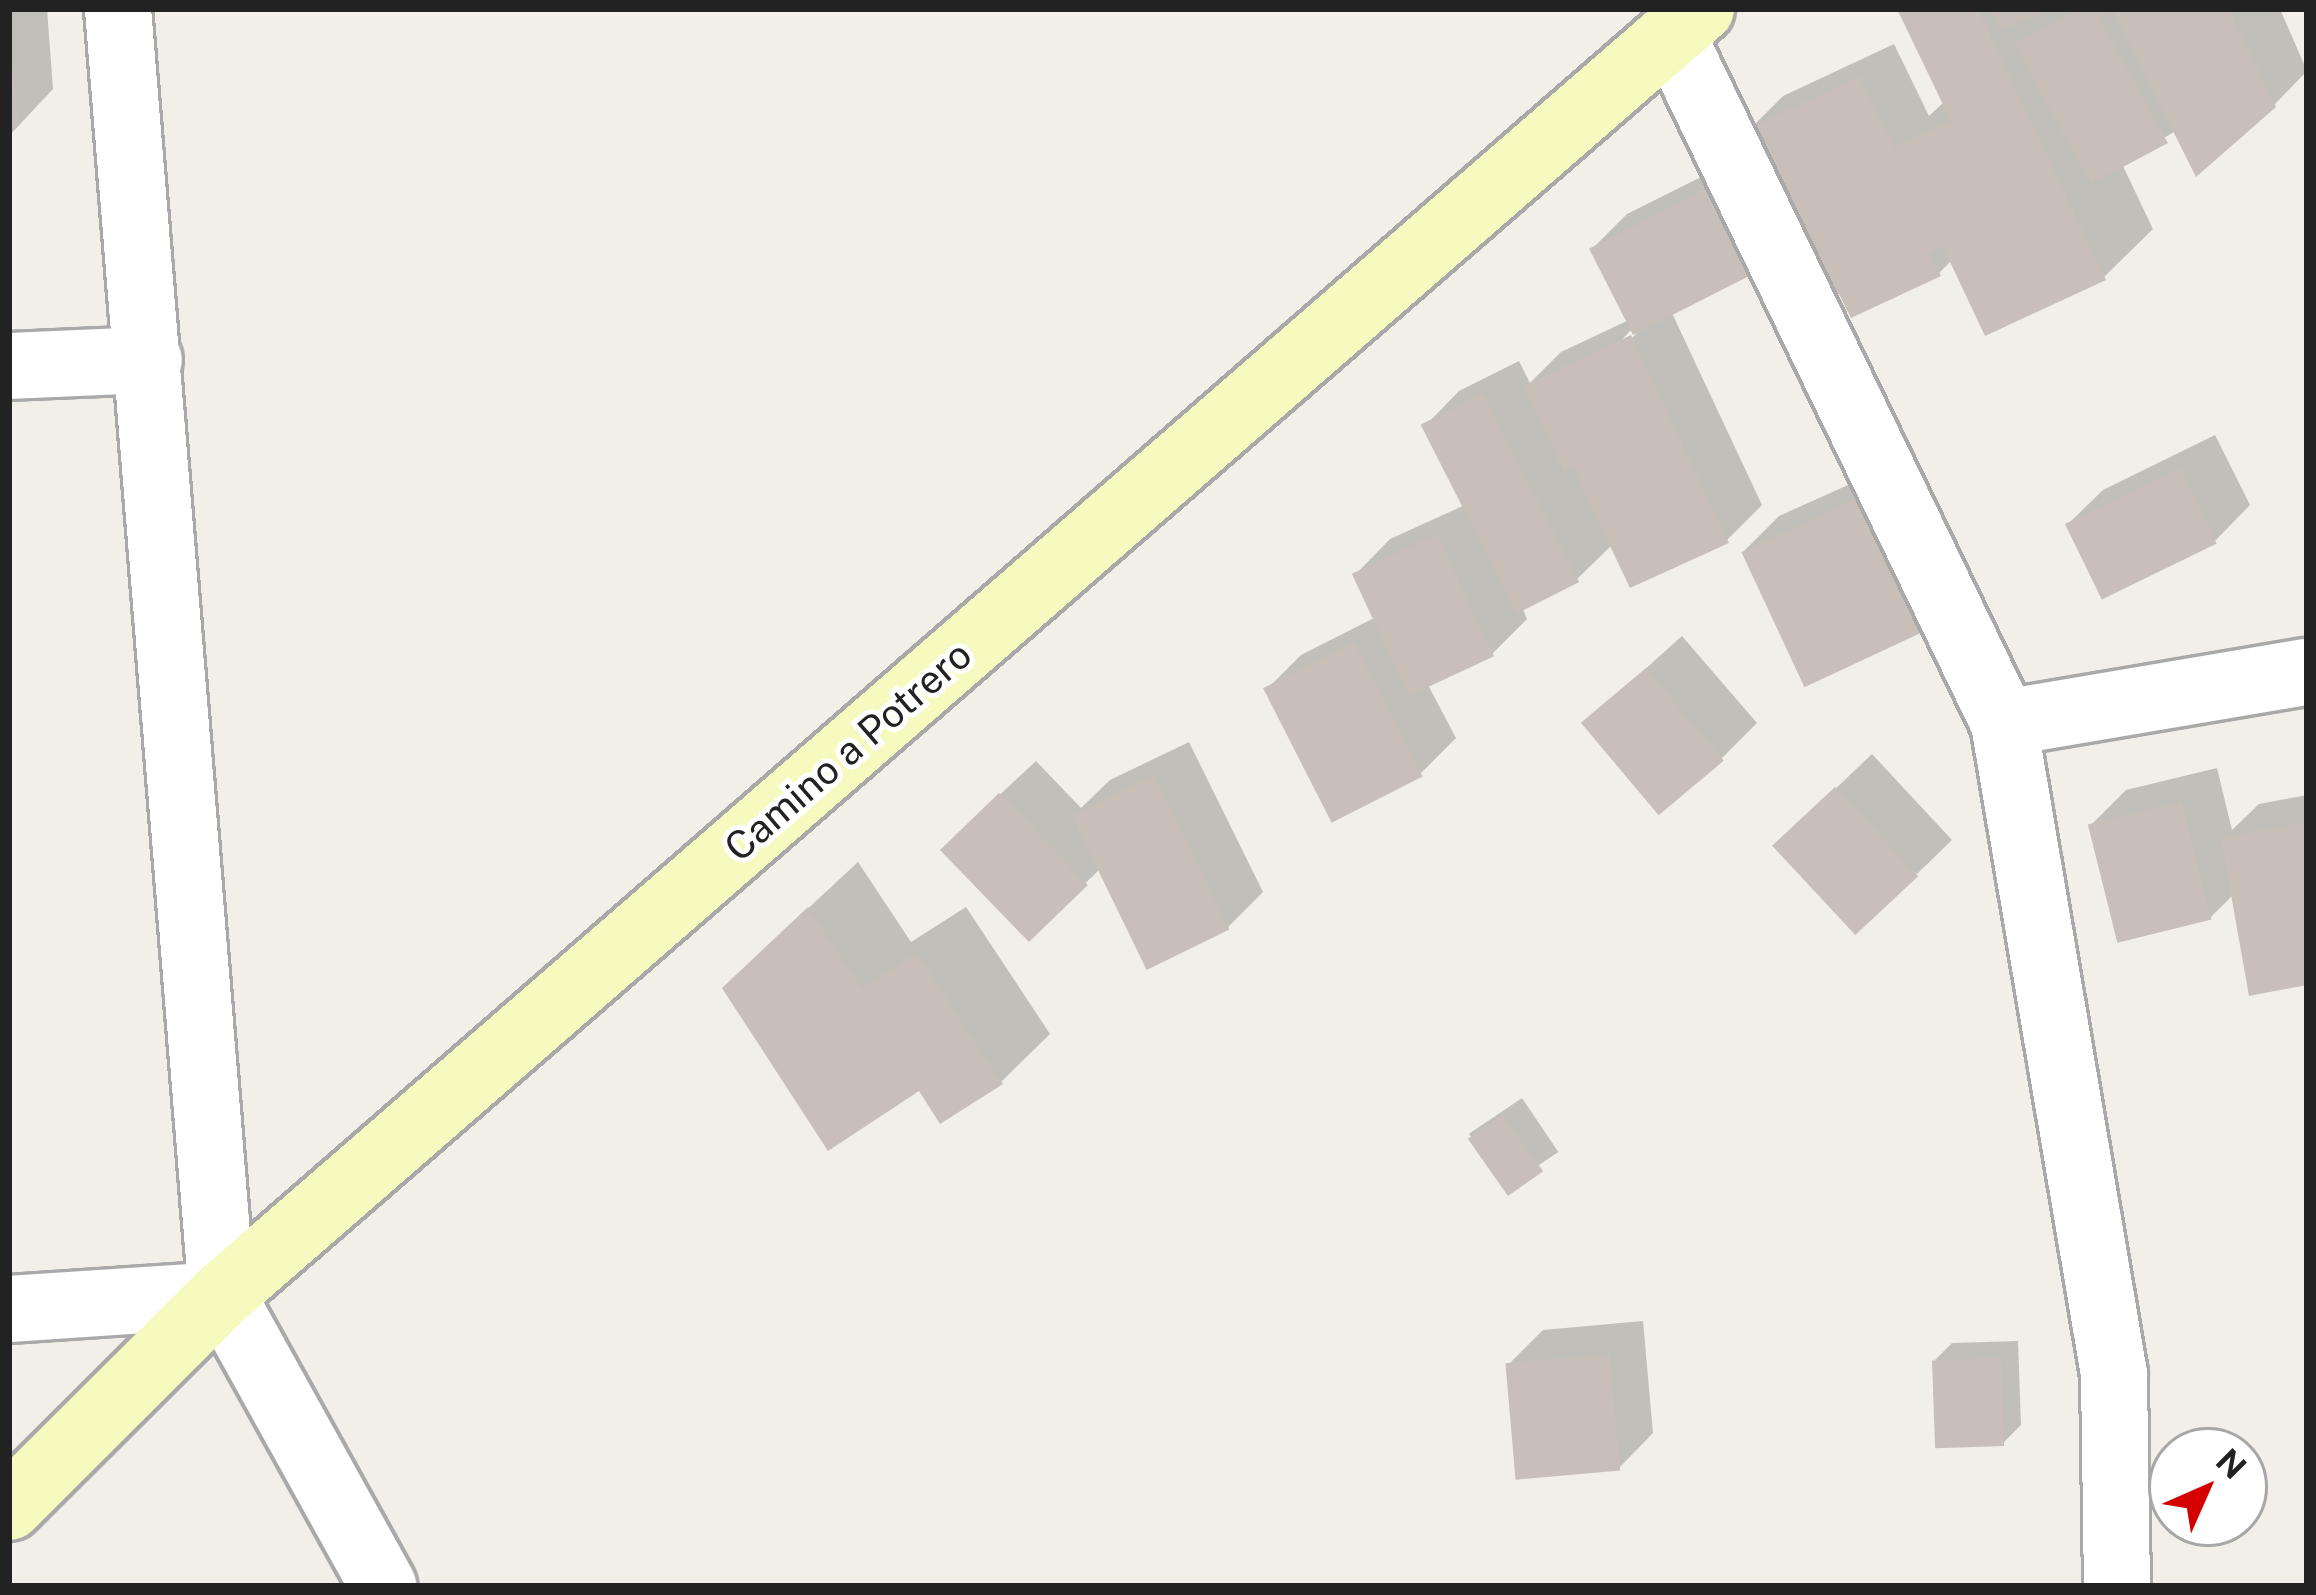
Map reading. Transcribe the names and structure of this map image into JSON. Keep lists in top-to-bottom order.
{
  "streets": {
    "street": ["Camino a Potrero"]
  },
  "north": "top right"
}
